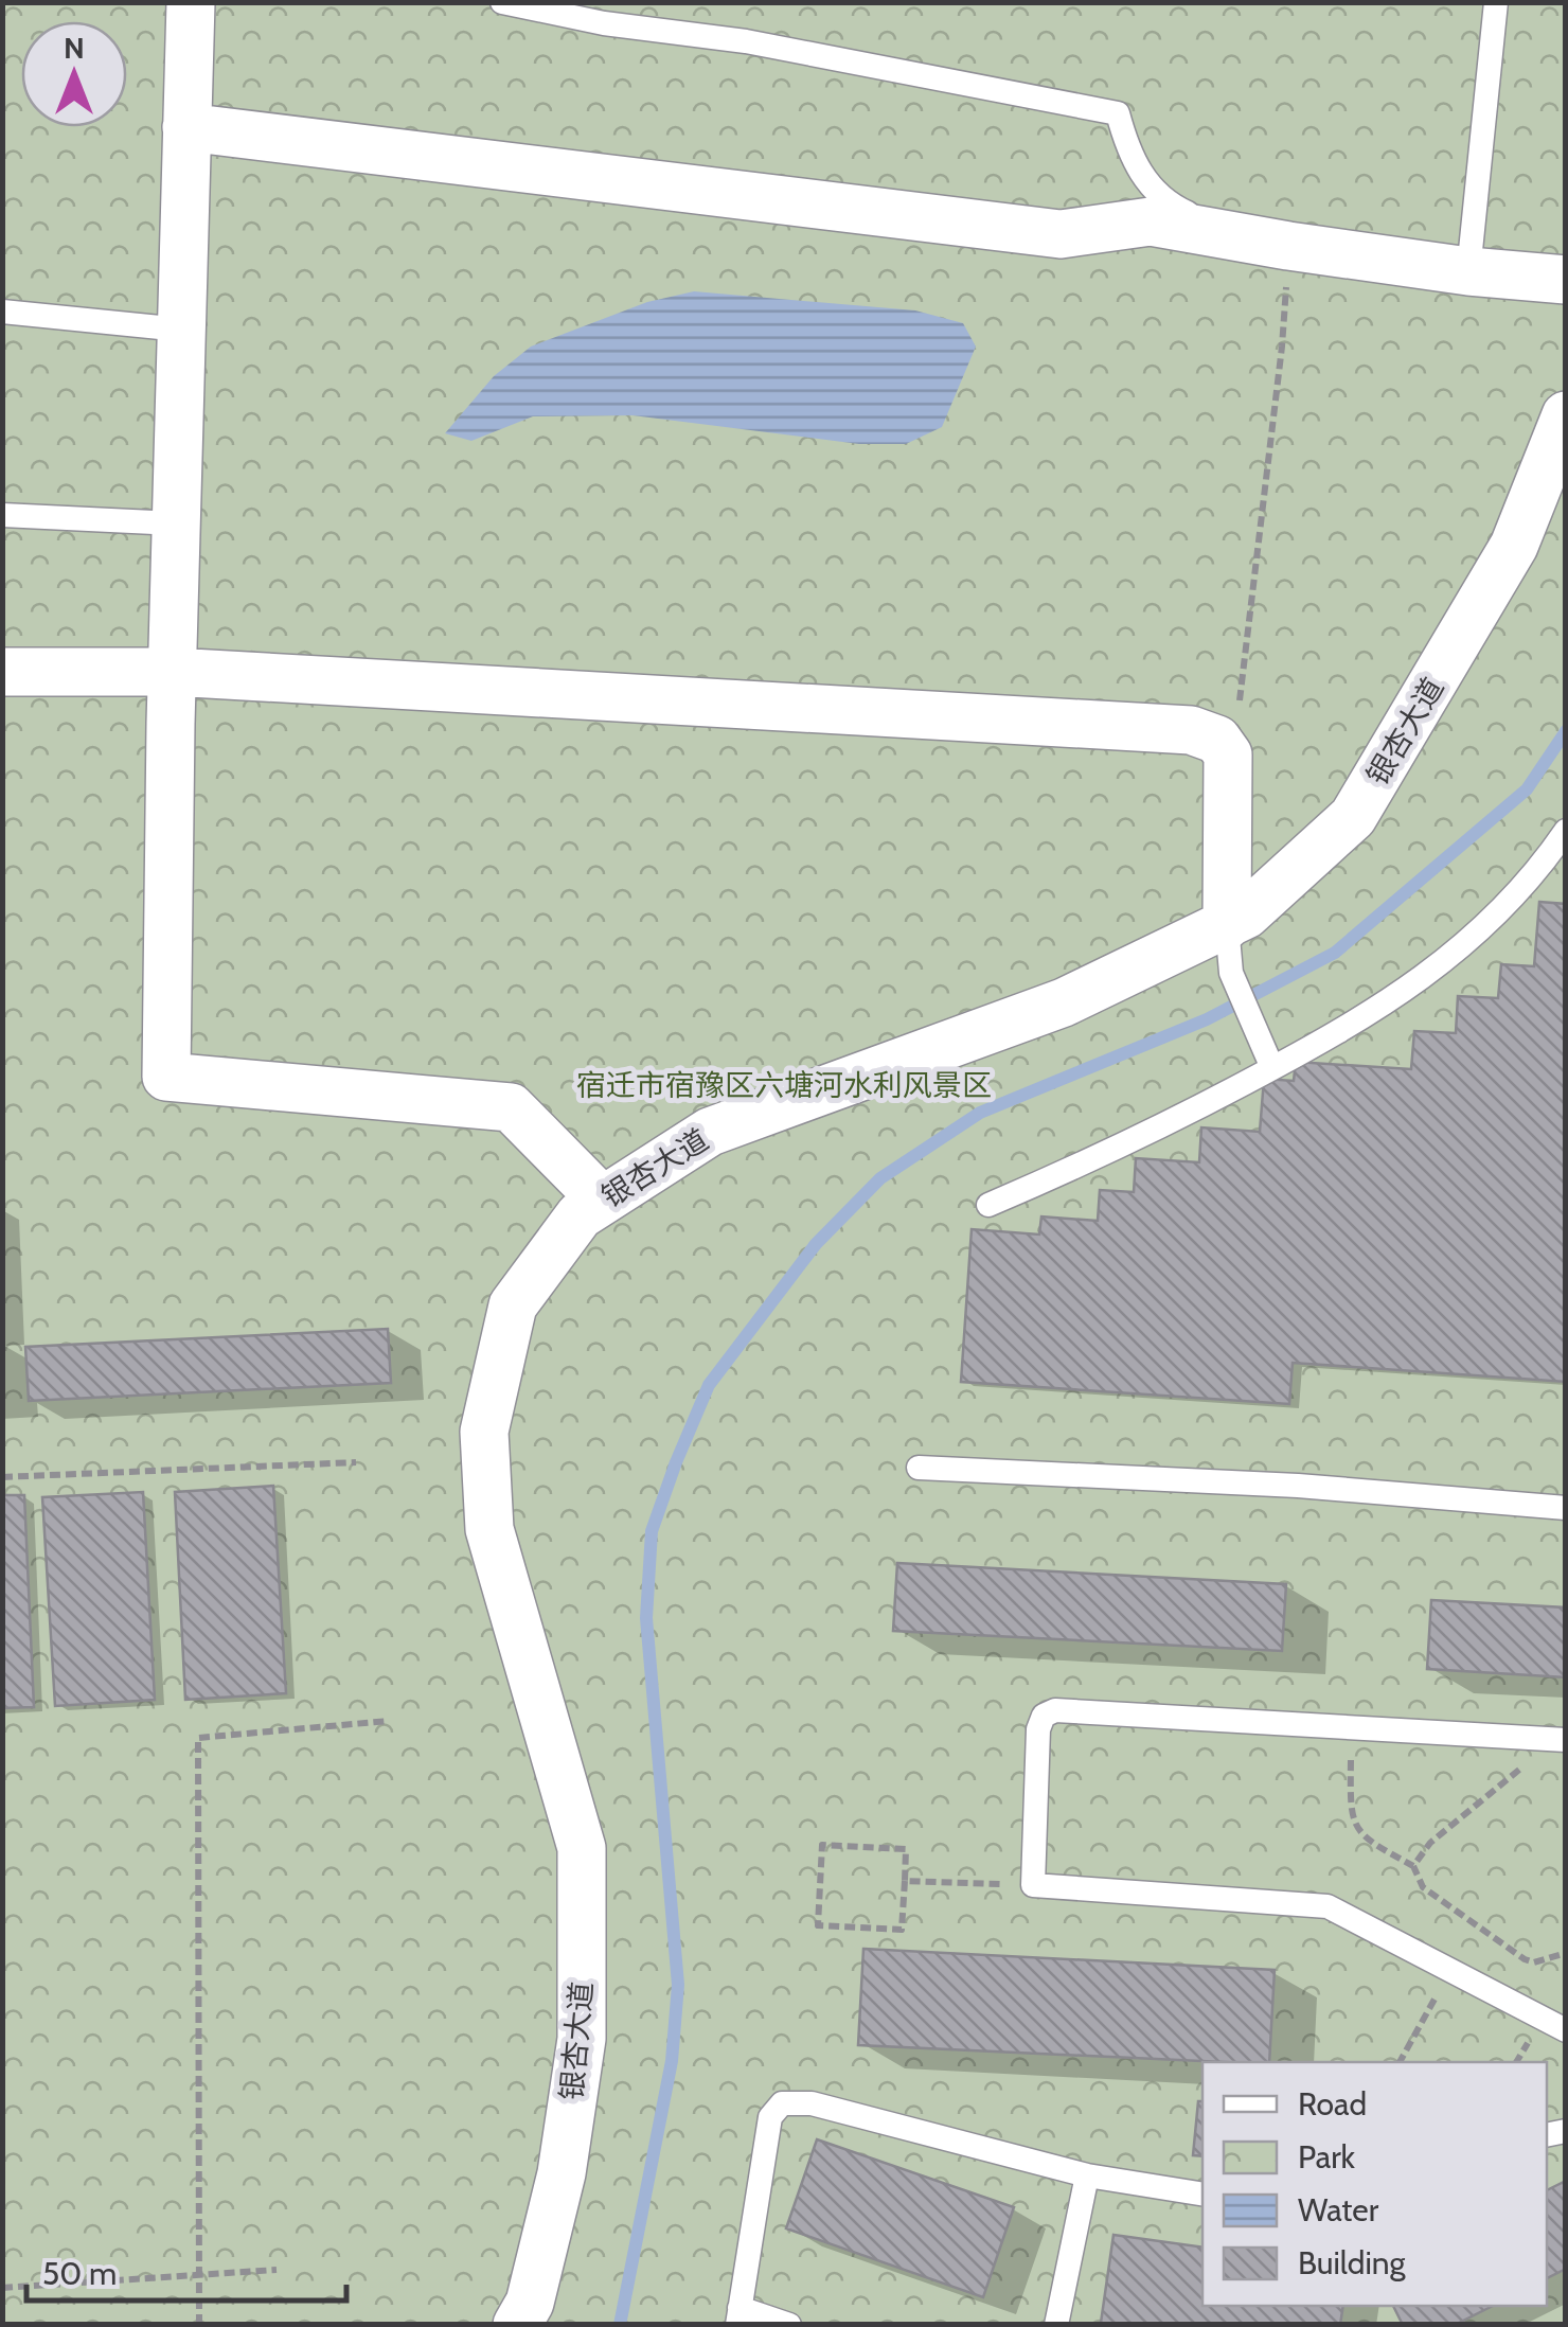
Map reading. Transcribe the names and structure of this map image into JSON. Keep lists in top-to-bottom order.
{
  "streets": {
    "street": ["银杏大道"]
  },
  "parks": ["宿迁市宿豫区六塘河水利风景区"],
  "legend": [
    "Road",
    "Park",
    "Water",
    "Building"
  ],
  "scale_bar": "50 m",
  "north": "top"
}
